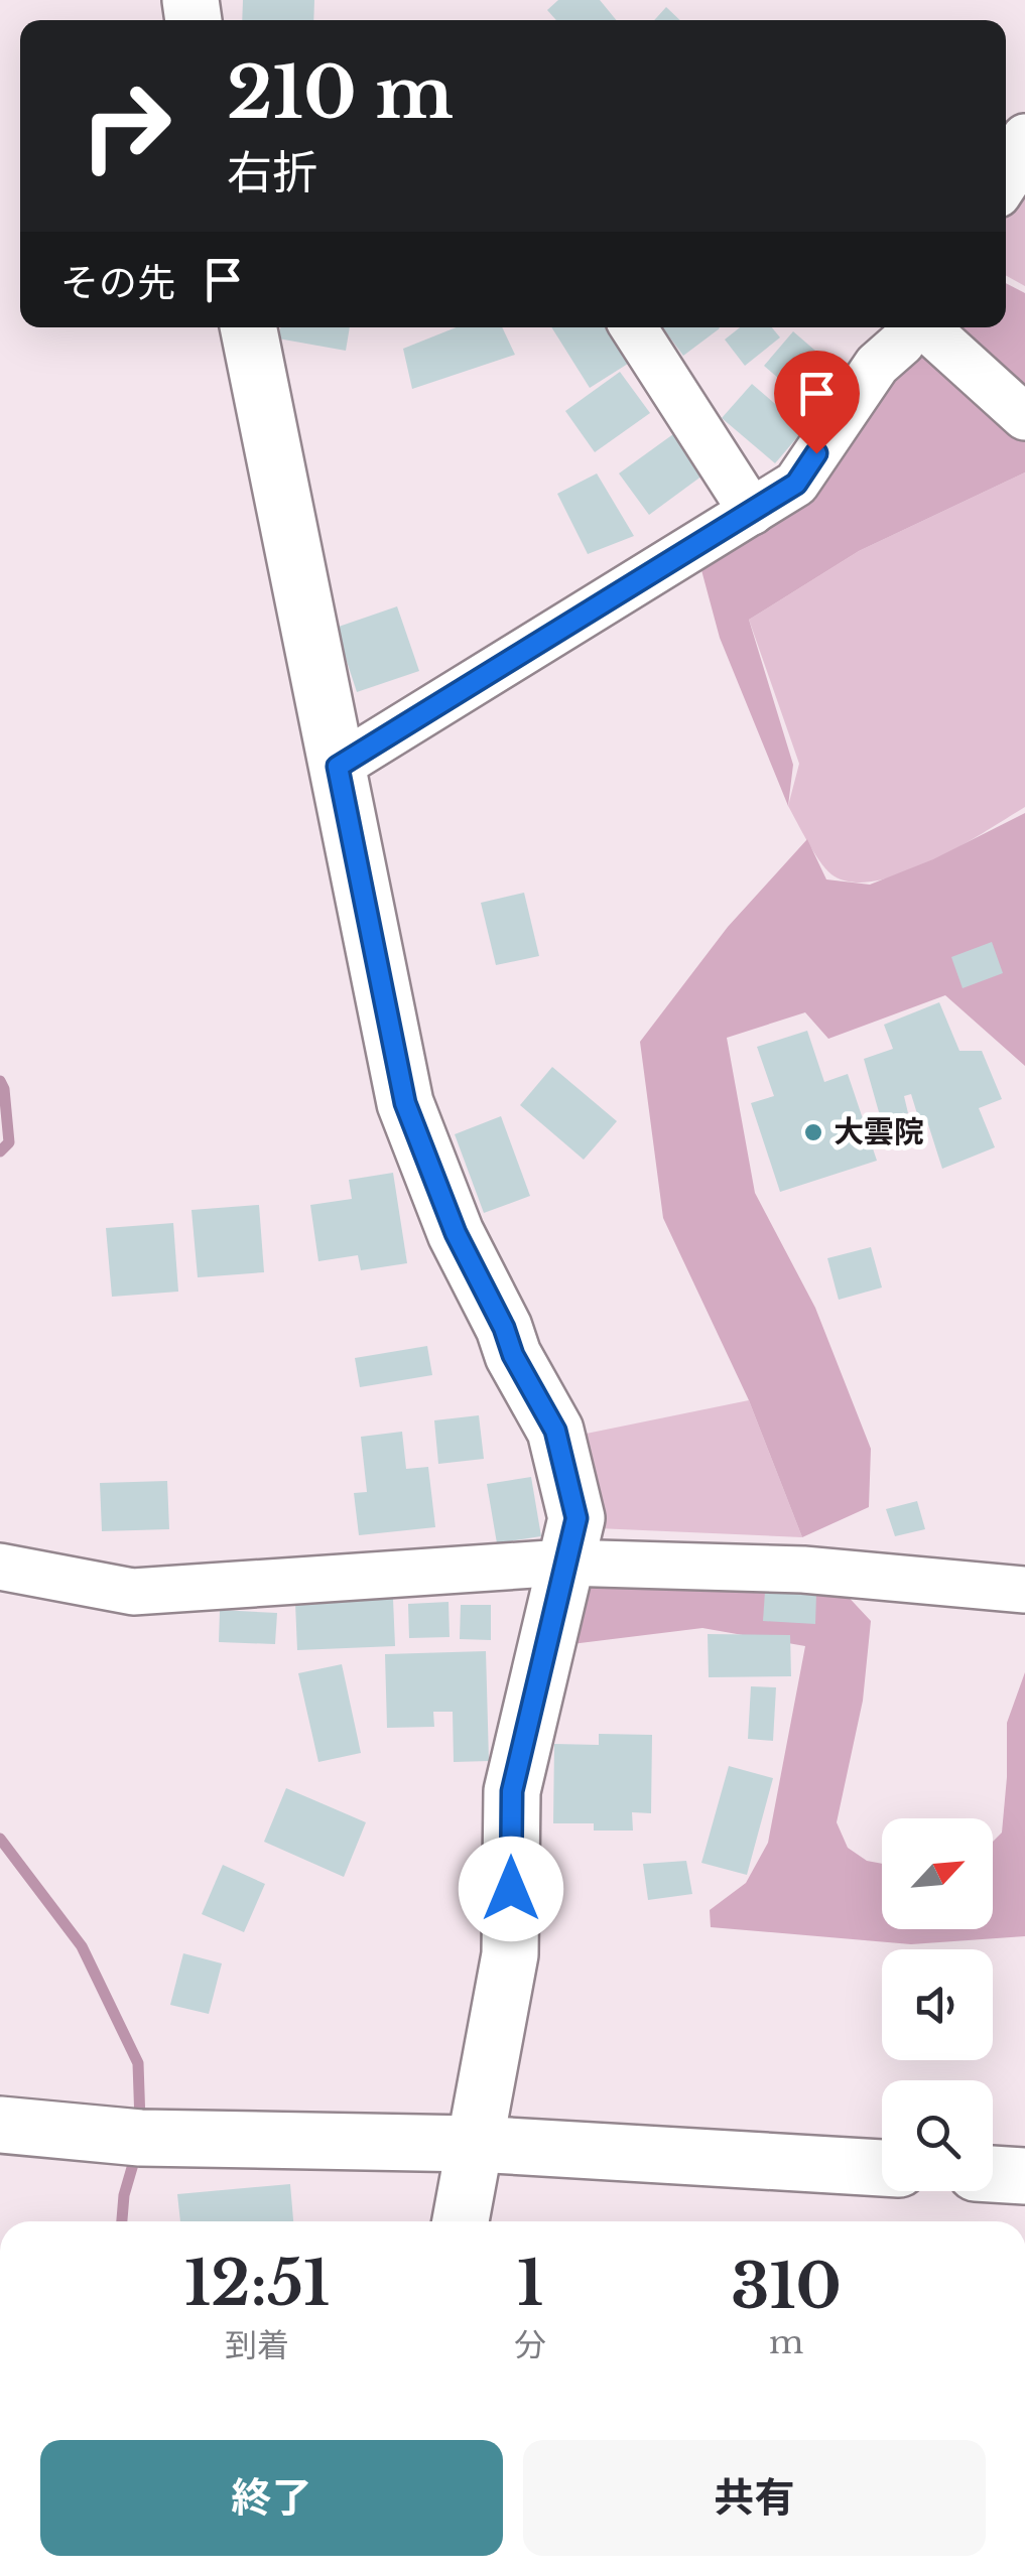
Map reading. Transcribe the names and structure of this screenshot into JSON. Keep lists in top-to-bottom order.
{
  "places": ["大雲院"],
  "north": "top right",
  "page": {
    "turn": ["210 m", "右折"],
    "then": "その先",
    "eta": [
      "12:51",
      "到着",
      "1",
      "分",
      "310",
      "m"
    ],
    "buttons": ["終了", "共有"]
  }
}
